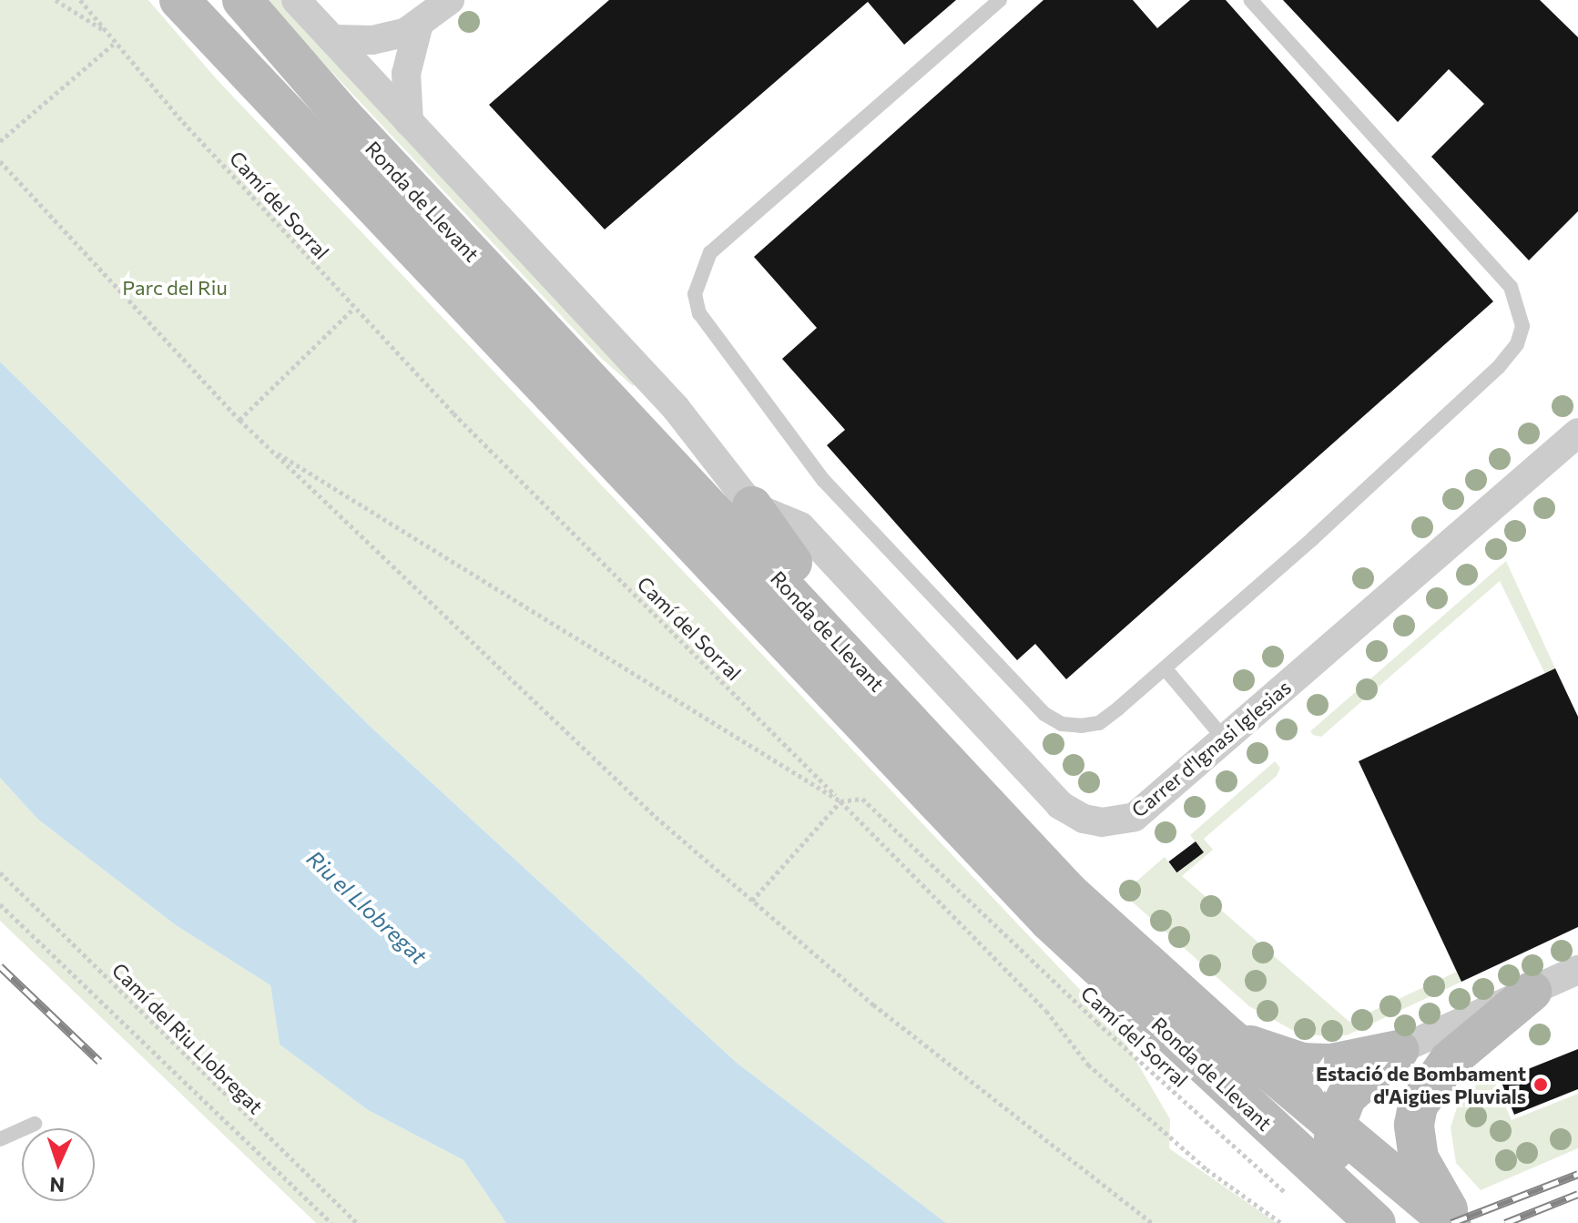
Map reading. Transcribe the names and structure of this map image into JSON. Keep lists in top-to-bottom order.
{
  "streets": {
    "main road": ["Ronda de Llevant"],
    "street": ["Carrer d'Ignasi Iglesias"],
    "path": ["Camí del Sorral", "Camí del Riu Llobregat"]
  },
  "water": ["Riu el Llobregat"],
  "parks": ["Parc del Riu"],
  "places": ["Estació de Bombament d'Aigües Pluvials"],
  "north": "bottom"
}
